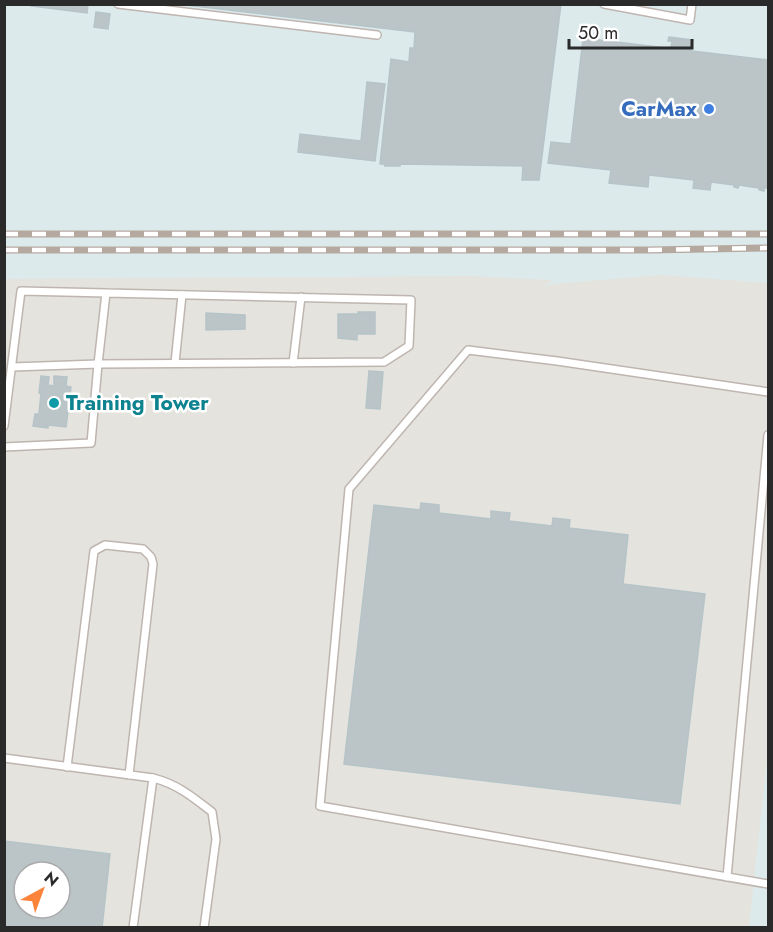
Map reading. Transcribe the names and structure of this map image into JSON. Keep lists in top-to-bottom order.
{
  "places": ["CarMax", "Training Tower"],
  "scale_bar": "50 m",
  "north": "top right"
}
